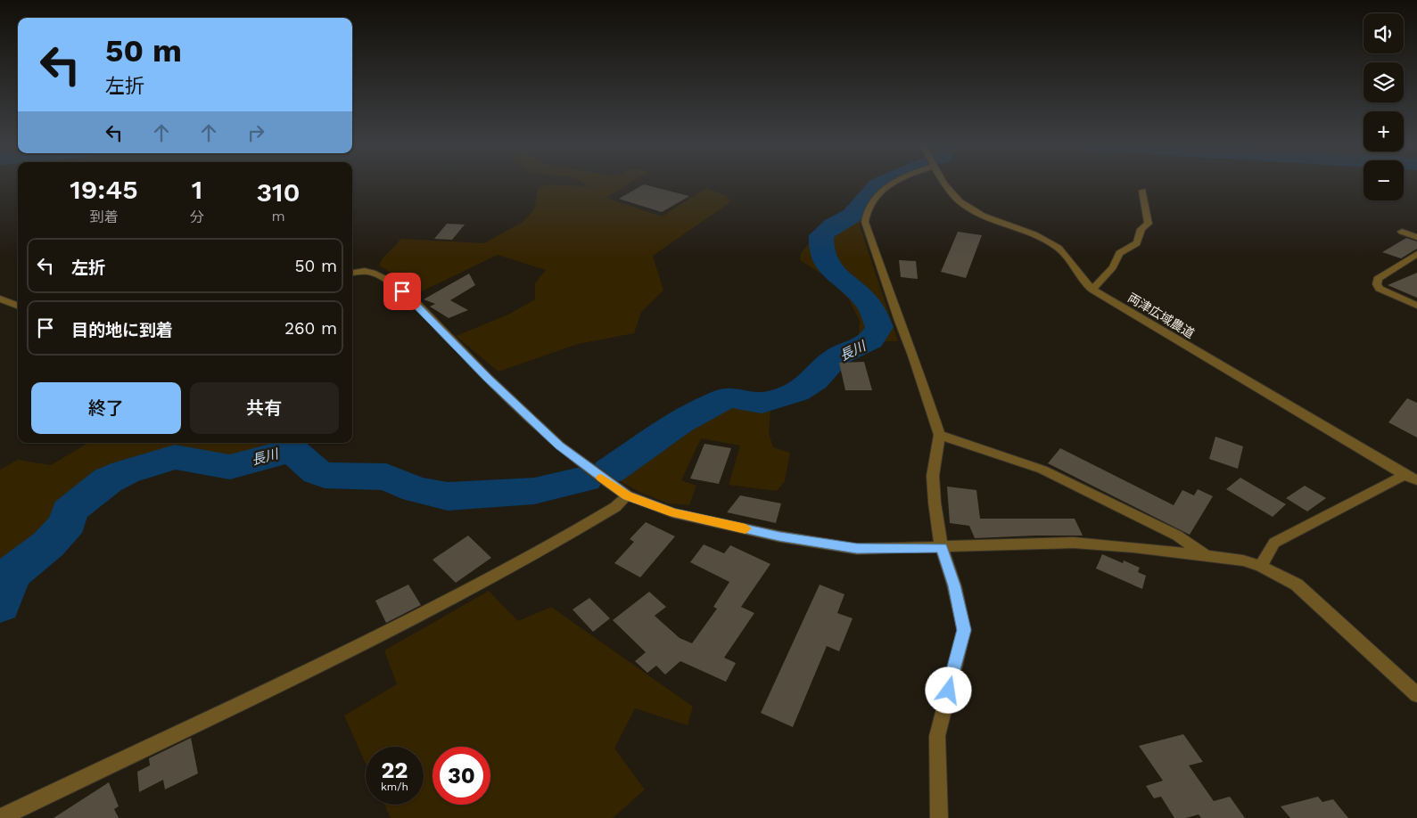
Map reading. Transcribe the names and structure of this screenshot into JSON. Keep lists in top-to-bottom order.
{
  "streets": {
    "street": ["両津広域農道"]
  },
  "water": ["長川"],
  "page": {
    "map_buttons": ["+", "−"],
    "turn": ["50 m", "左折"],
    "eta": [
      "19:45",
      "到着",
      "1",
      "分",
      "310",
      "m"
    ],
    "list": [
      {
        "name": "左折",
        "value": "50 m"
      },
      {
        "name": "目的地に到着",
        "value": "260 m"
      }
    ],
    "buttons": ["終了", "共有"],
    "speed": "22 km/h",
    "limit": "30"
  }
}
